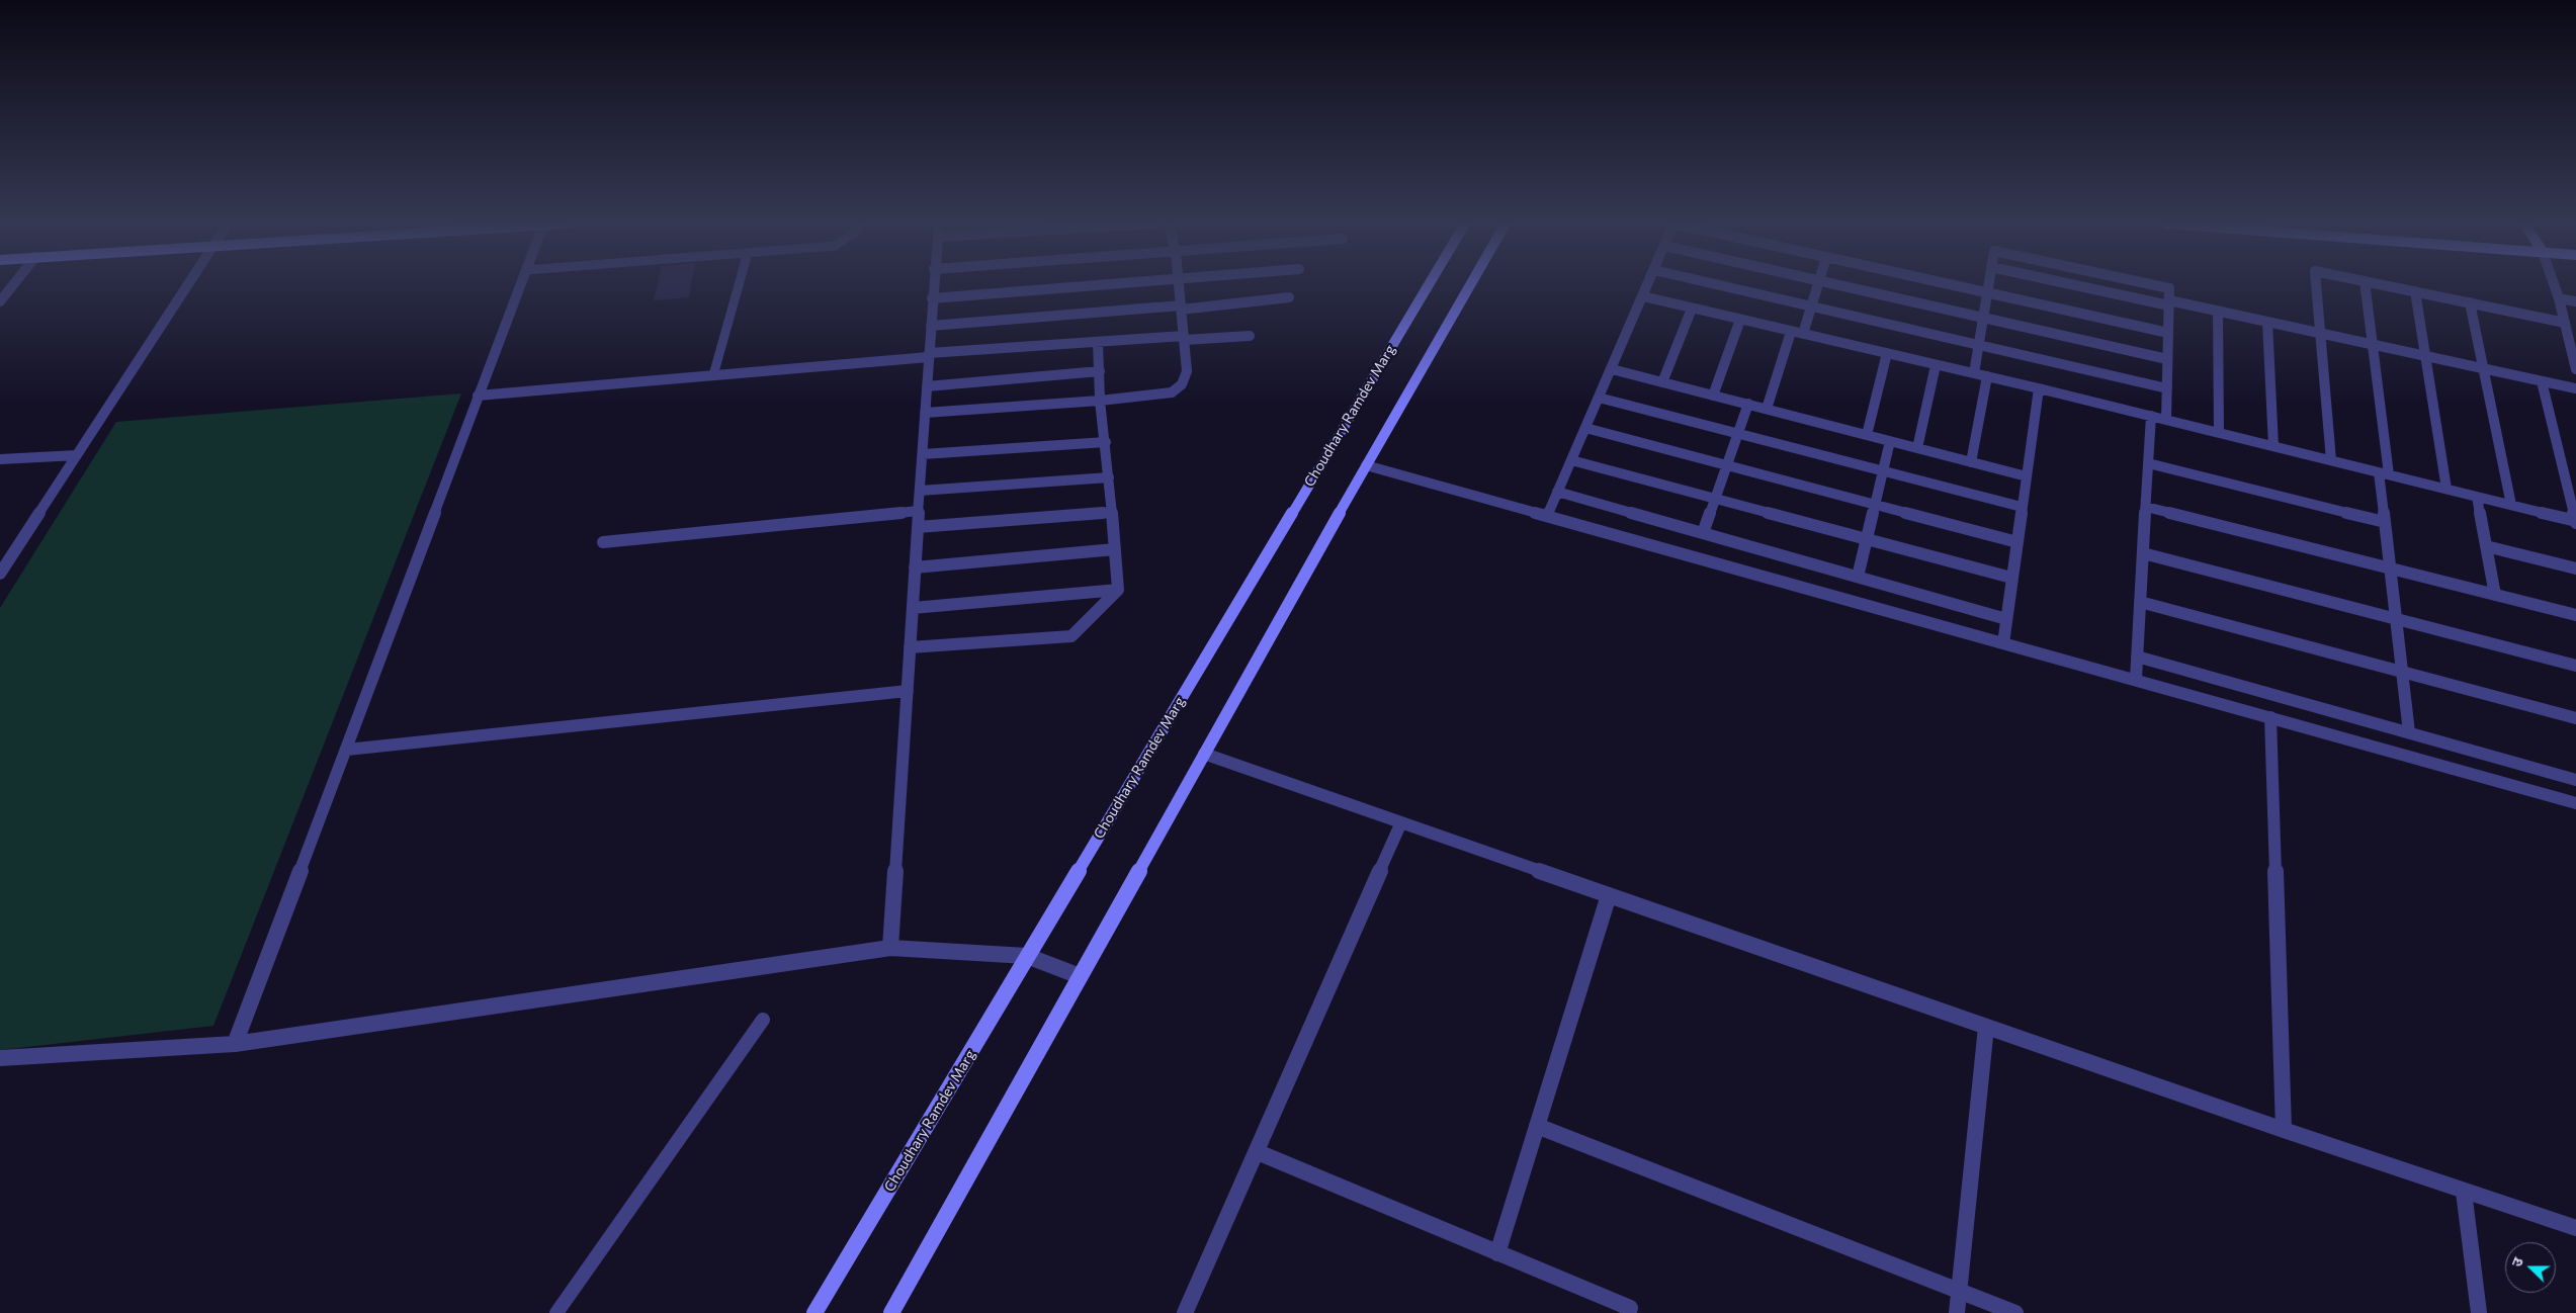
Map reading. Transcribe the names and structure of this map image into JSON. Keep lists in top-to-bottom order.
{
  "streets": {
    "street": ["Choudhary Ramdev Marg"]
  },
  "north": "left"
}
